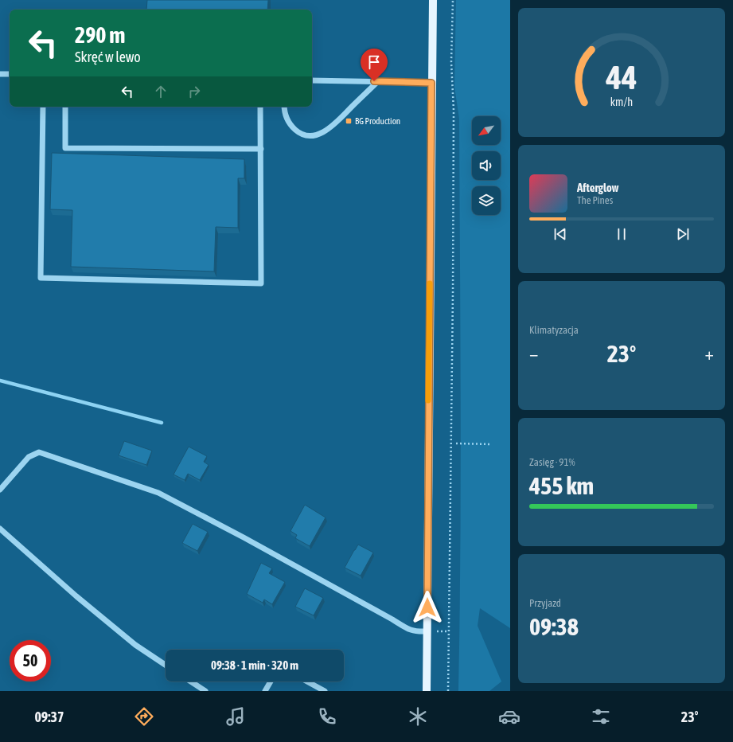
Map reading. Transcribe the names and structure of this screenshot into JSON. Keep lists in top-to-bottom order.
{
  "places": {
    "transit": ["BG Production"]
  },
  "north": "bottom left",
  "page": {
    "turn": ["290 m", "Skręć w lewo"],
    "song": ["Afterglow", "The Pines"],
    "tile": [
      "Klimatyzacja",
      ["Zasięg · 91%", "455 km"],
      ["Przyjazd", "09:38"]
    ],
    "heat": ["−", "23°", "+"],
    "limit": "50",
    "trip": "09:38 · 1 min · 320 m",
    "tabs": ["09:37", "23°"],
    "gauge": ["44", "km/h"]
  }
}
